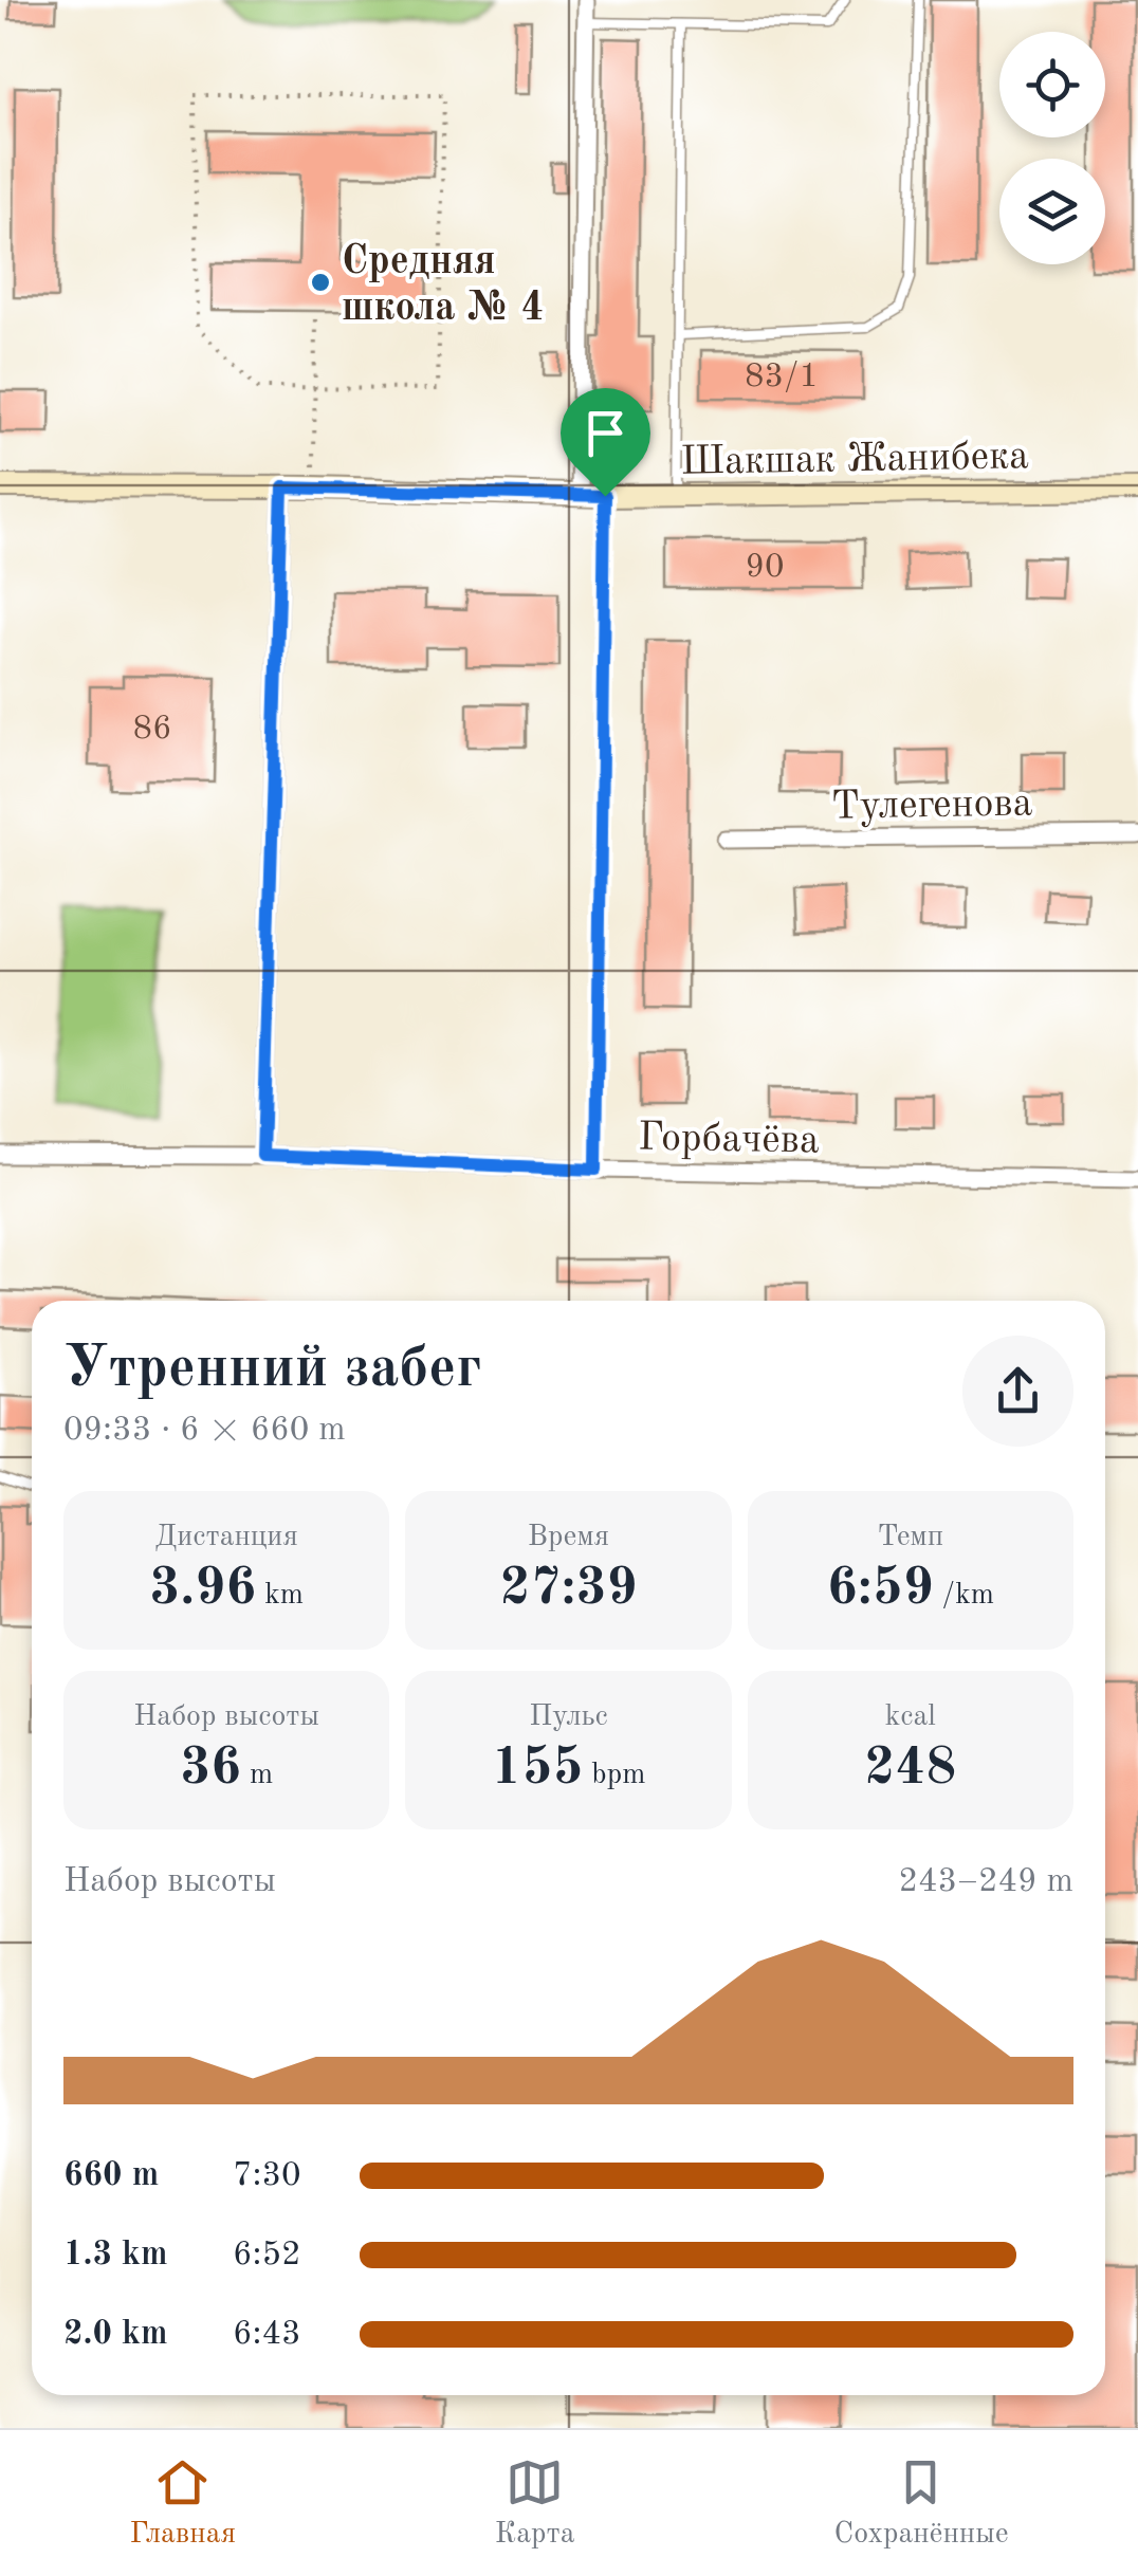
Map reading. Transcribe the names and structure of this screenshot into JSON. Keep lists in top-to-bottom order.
{
  "streets": {
    "main road": ["Шакшак Жанибека"],
    "street": ["Тулегенова", "Горбачёва"]
  },
  "places": ["Средняя школа № 4"],
  "house_numbers": ["83/1", "90", "86"],
  "page": {
    "heading": ["Утренний забег", "09:33 · 6 × 660 m"],
    "stats": [
      ["Дистанция", "3.96 km"],
      ["Время", "27:39"],
      ["Темп", "6:59 /km"],
      ["Набор высоты", "36 m"],
      ["Пульс", "155 bpm"],
      ["kcal", "248"]
    ],
    "chart": ["Набор высоты", "243–249 m"],
    "list": [
      {
        "name": "660 m",
        "note": "7:30"
      },
      {
        "name": "1.3 km",
        "note": "6:52"
      },
      {
        "name": "2.0 km",
        "note": "6:43"
      }
    ],
    "tabs": ["Главная", "Карта", "Сохранённые"]
  }
}
